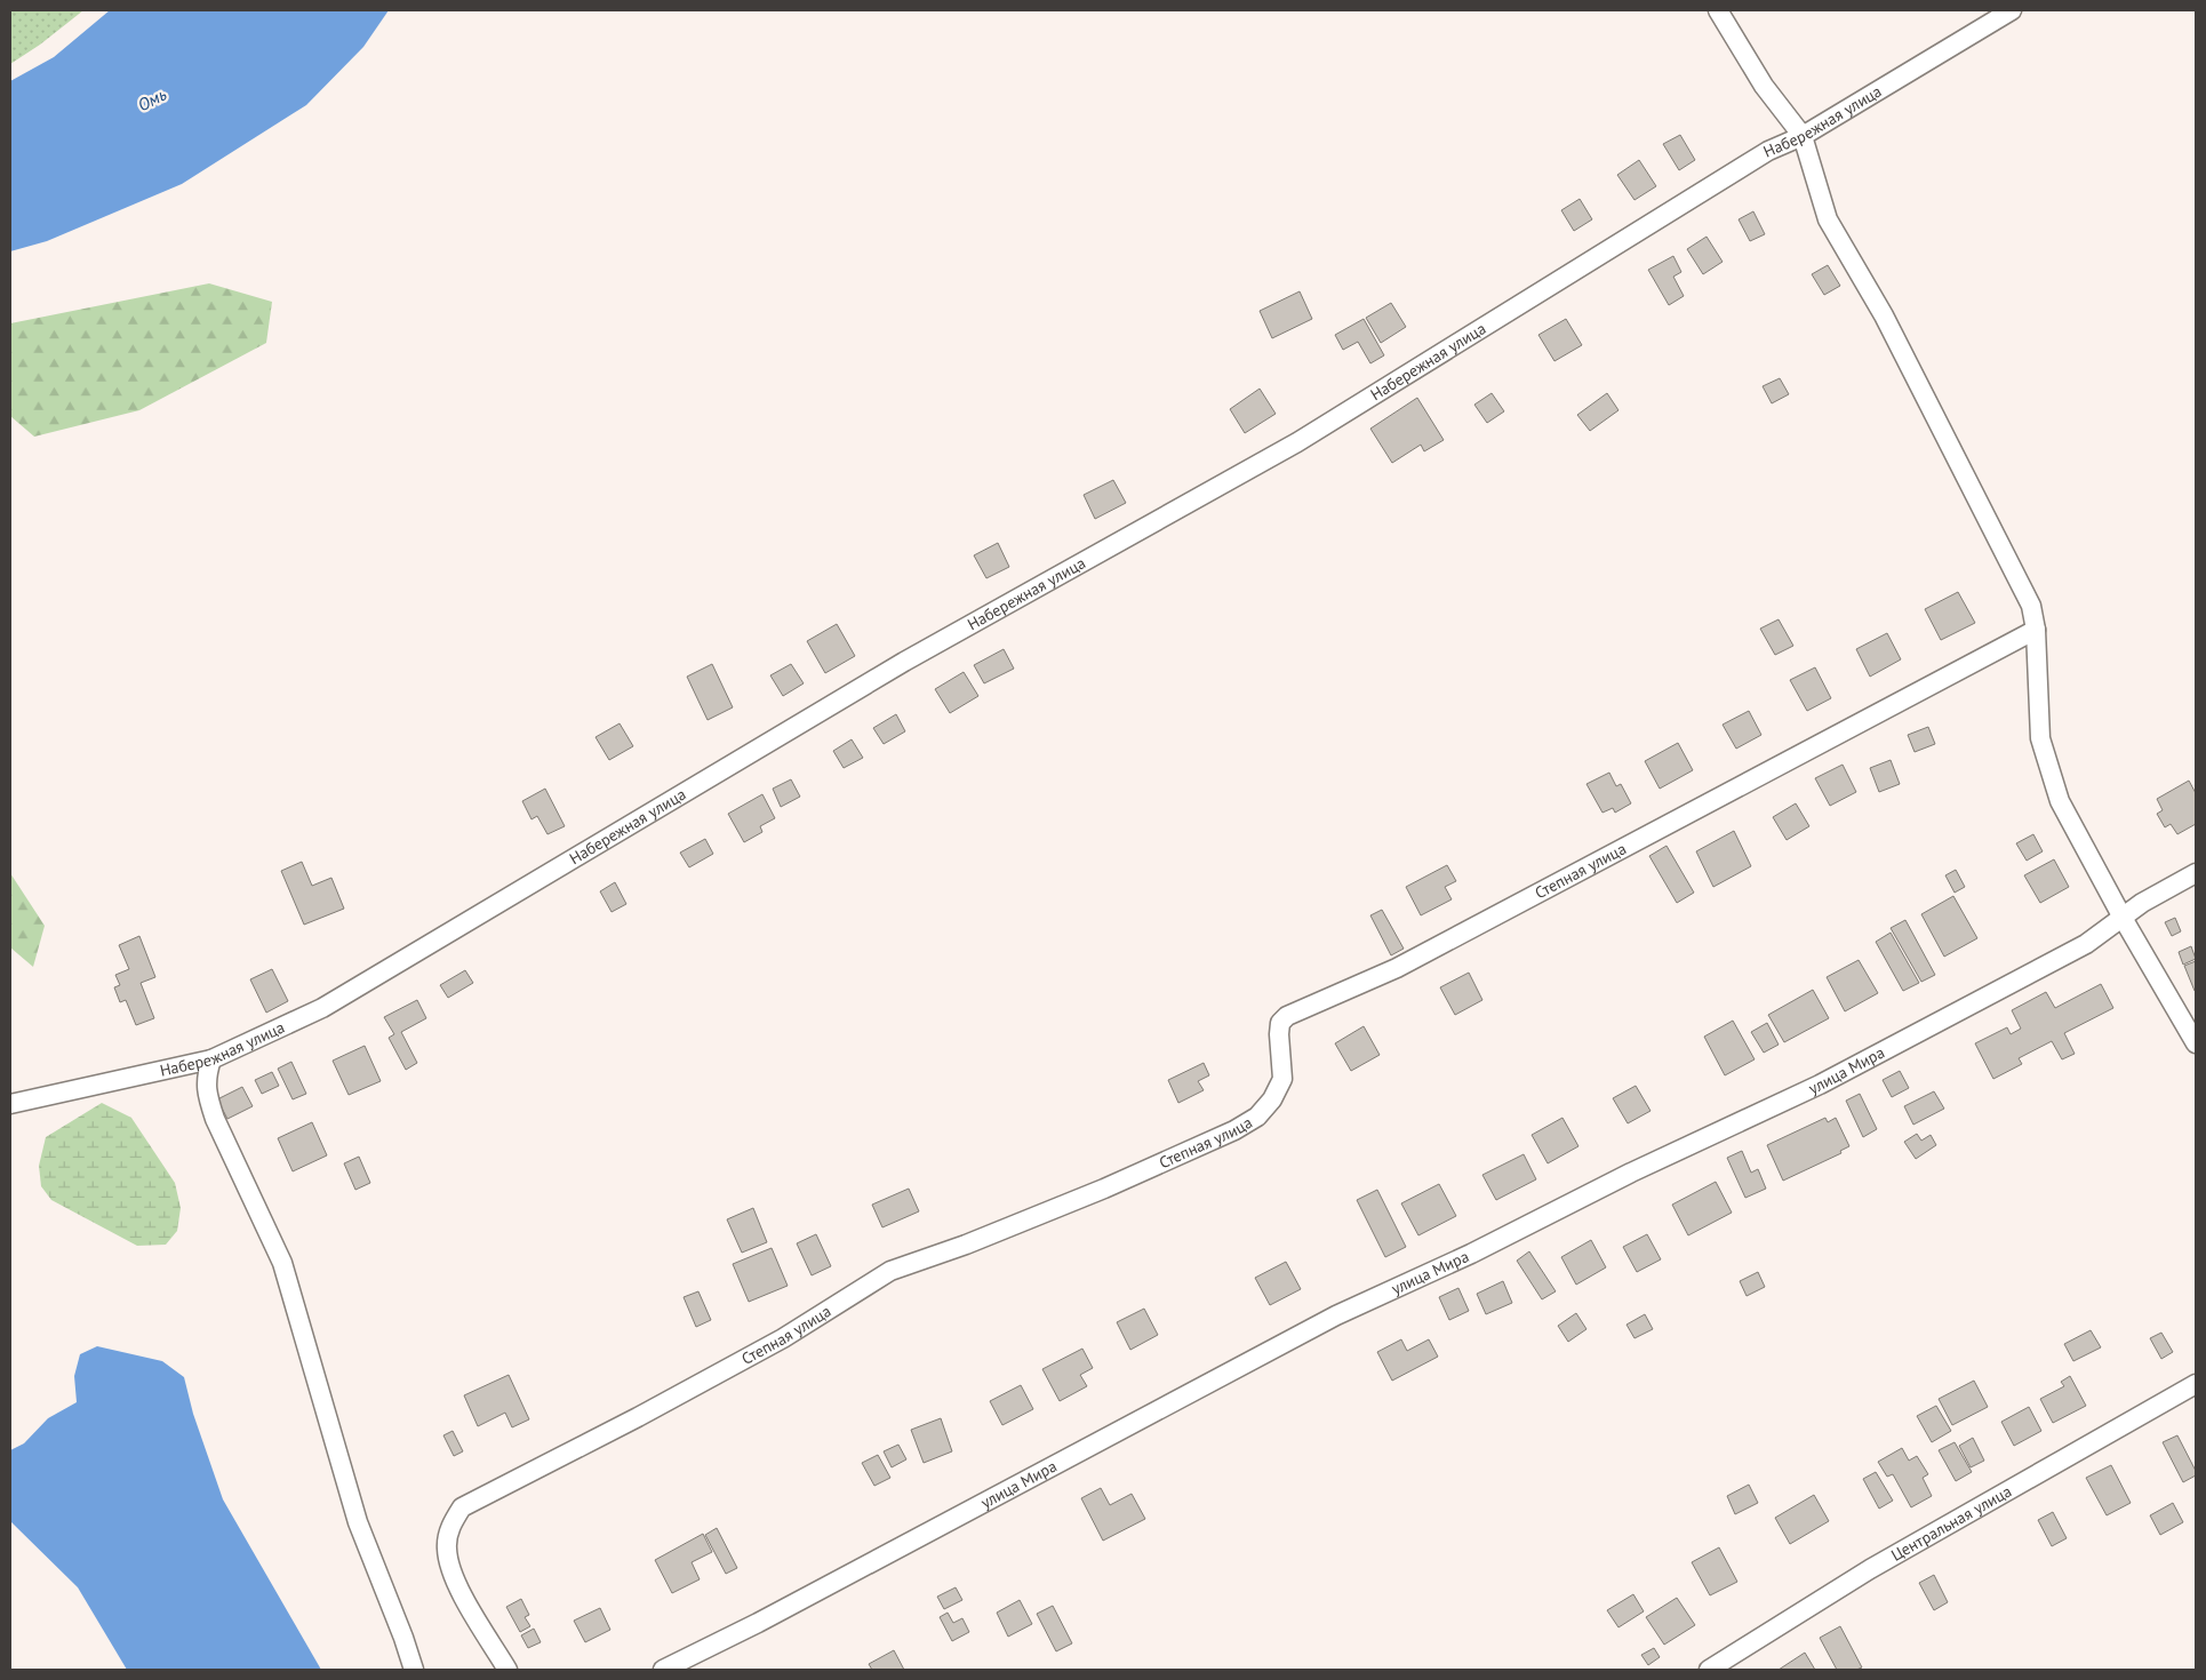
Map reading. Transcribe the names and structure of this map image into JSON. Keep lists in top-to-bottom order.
{
  "streets": {
    "street": [
      "Набережная улица",
      "Степная улица",
      "улица Мира",
      "Центральная улица"
    ]
  },
  "water": ["Омь"]
}
